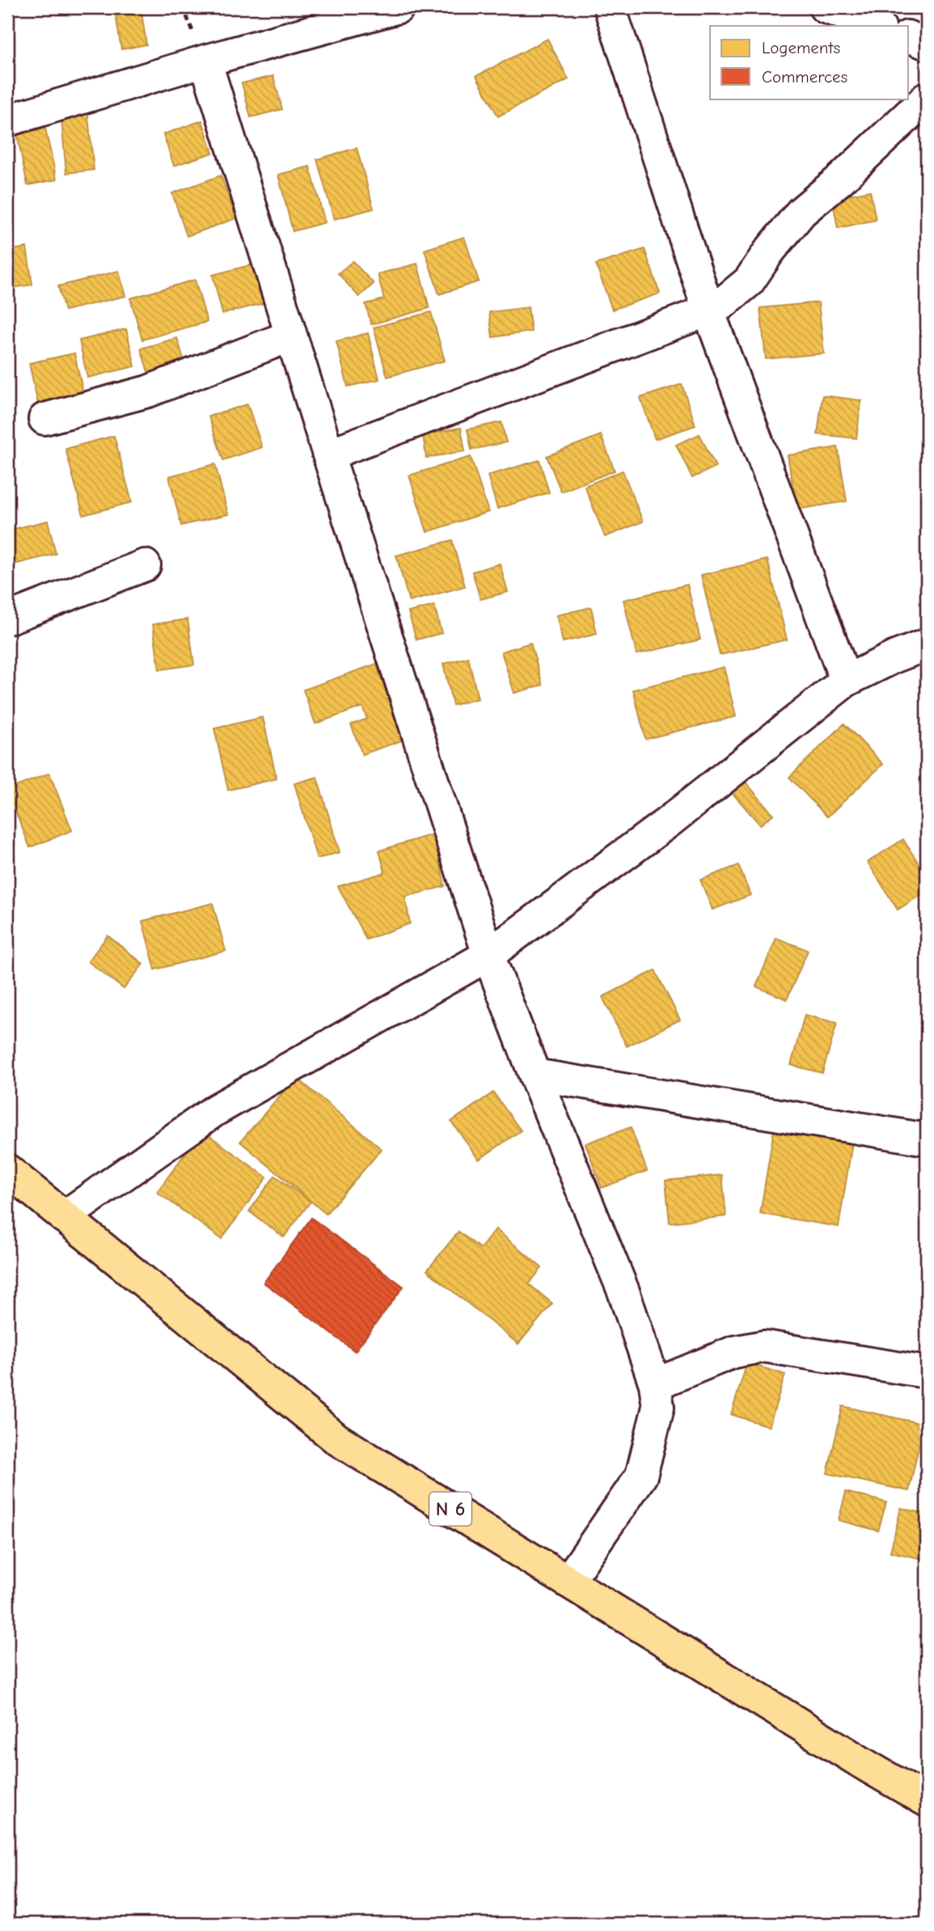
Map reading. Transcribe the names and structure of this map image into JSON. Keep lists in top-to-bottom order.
{
  "streets": {
    "main road": ["N 6"]
  },
  "legend": ["Logements", "Commerces"]
}
